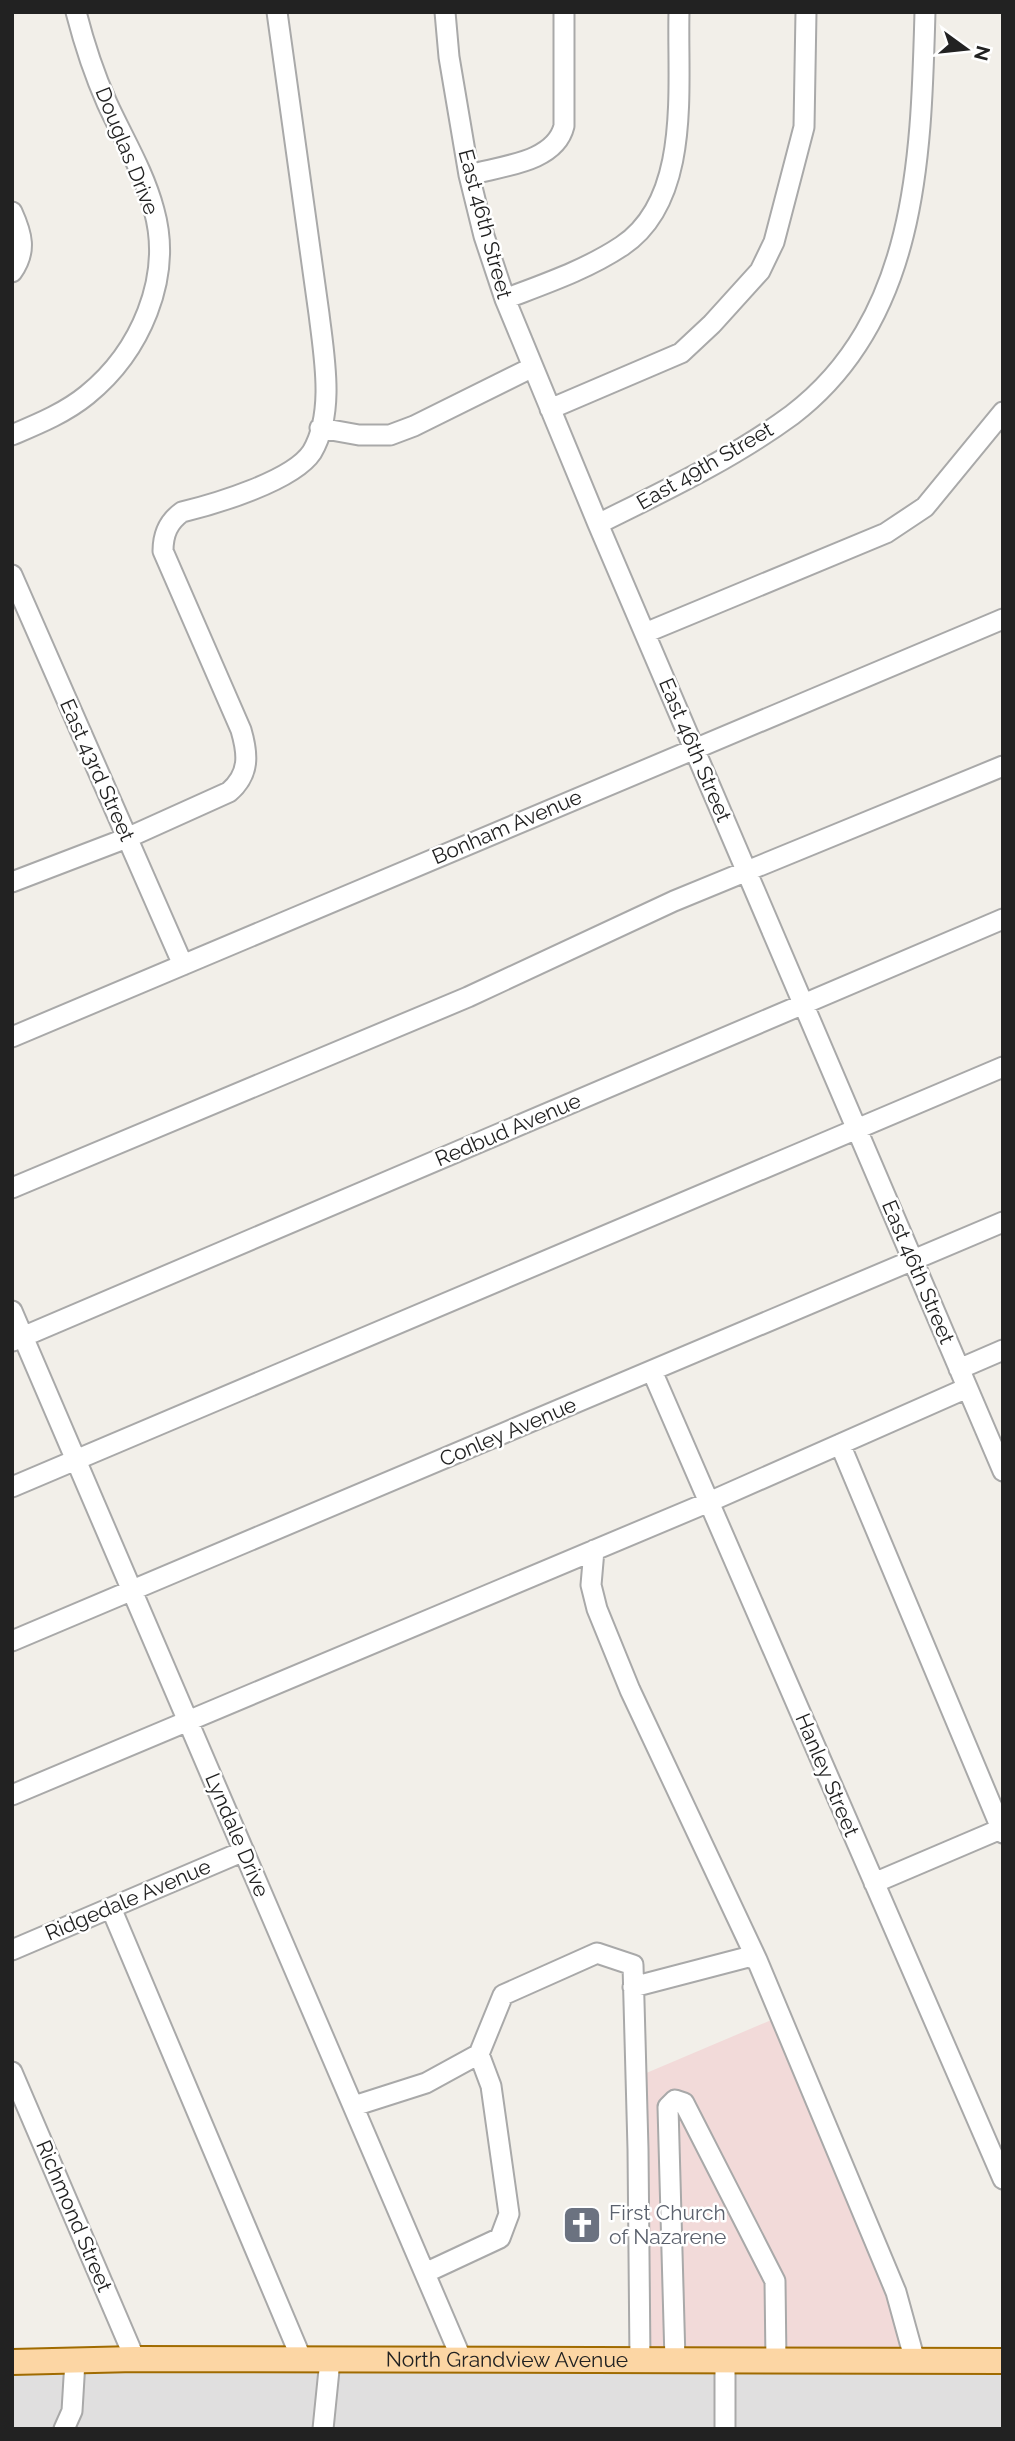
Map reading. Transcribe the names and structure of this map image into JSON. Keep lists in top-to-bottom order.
{
  "streets": {
    "main road": ["North Grandview Avenue"],
    "street": [
      "Douglas Drive",
      "East 46th Street",
      "East 49th Street",
      "East 43rd Street",
      "Bonham Avenue",
      "Redbud Avenue",
      "Conley Avenue",
      "Hanley Street",
      "Lyndale Drive",
      "Ridgedale Avenue",
      "Richmond Street"
    ]
  },
  "crossings": [
    ["East 46th Street", "East 49th Street"],
    ["East 46th Street", "Bonham Avenue"],
    ["East 46th Street", "Redbud Avenue"],
    ["East 46th Street", "Conley Avenue"],
    ["East 43rd Street", "Bonham Avenue"],
    ["Redbud Avenue", "Lyndale Drive"],
    ["Conley Avenue", "Hanley Street"],
    ["Conley Avenue", "Lyndale Drive"],
    ["Lyndale Drive", "Ridgedale Avenue"],
    ["Lyndale Drive", "North Grandview Avenue"],
    ["Richmond Street", "North Grandview Avenue"]
  ],
  "places": {
    "church": ["First Church of Nazarene"]
  },
  "north": "right"
}
